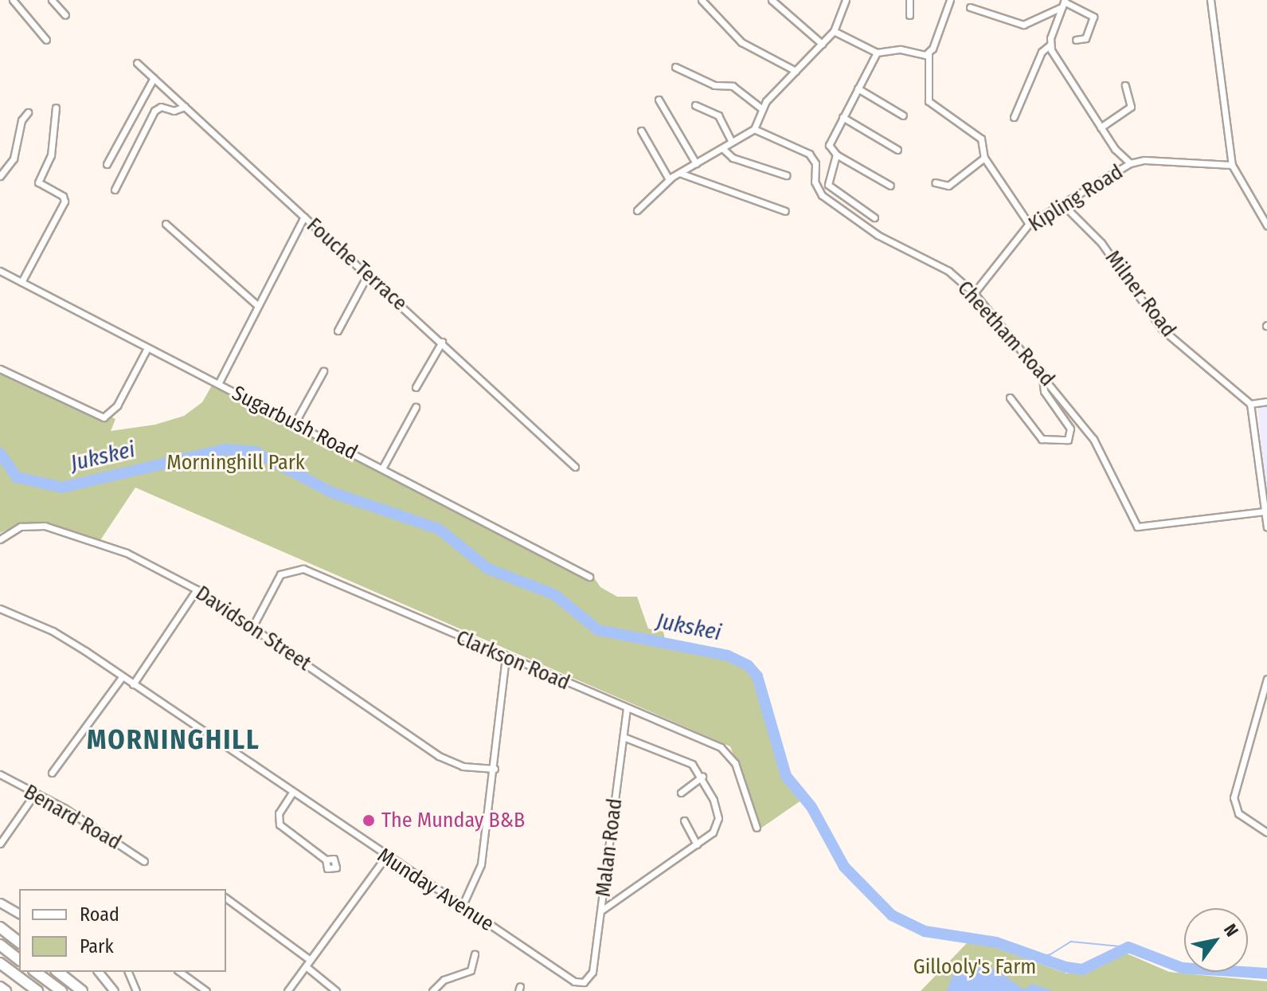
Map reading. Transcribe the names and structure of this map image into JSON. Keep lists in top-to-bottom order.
{
  "streets": {
    "street": [
      "Kipling Road",
      "Fouche Terrace",
      "Milner Road",
      "Cheetham Road",
      "Sugarbush Road",
      "Davidson Street",
      "Clarkson Road",
      "Benard Road",
      "Malan Road",
      "Munday Avenue"
    ]
  },
  "crossings": [
    ["Kipling Road", "Milner Road"],
    ["Kipling Road", "Cheetham Road"],
    ["Davidson Street", "Clarkson Road"],
    ["Clarkson Road", "Malan Road"],
    ["Malan Road", "Munday Avenue"]
  ],
  "districts": ["MORNINGHILL"],
  "water": ["Jukskei"],
  "parks": ["Morninghill Park", "Gillooly's Farm"],
  "places": ["The Munday B&B"],
  "legend": ["Road", "Park"],
  "north": "top right"
}
